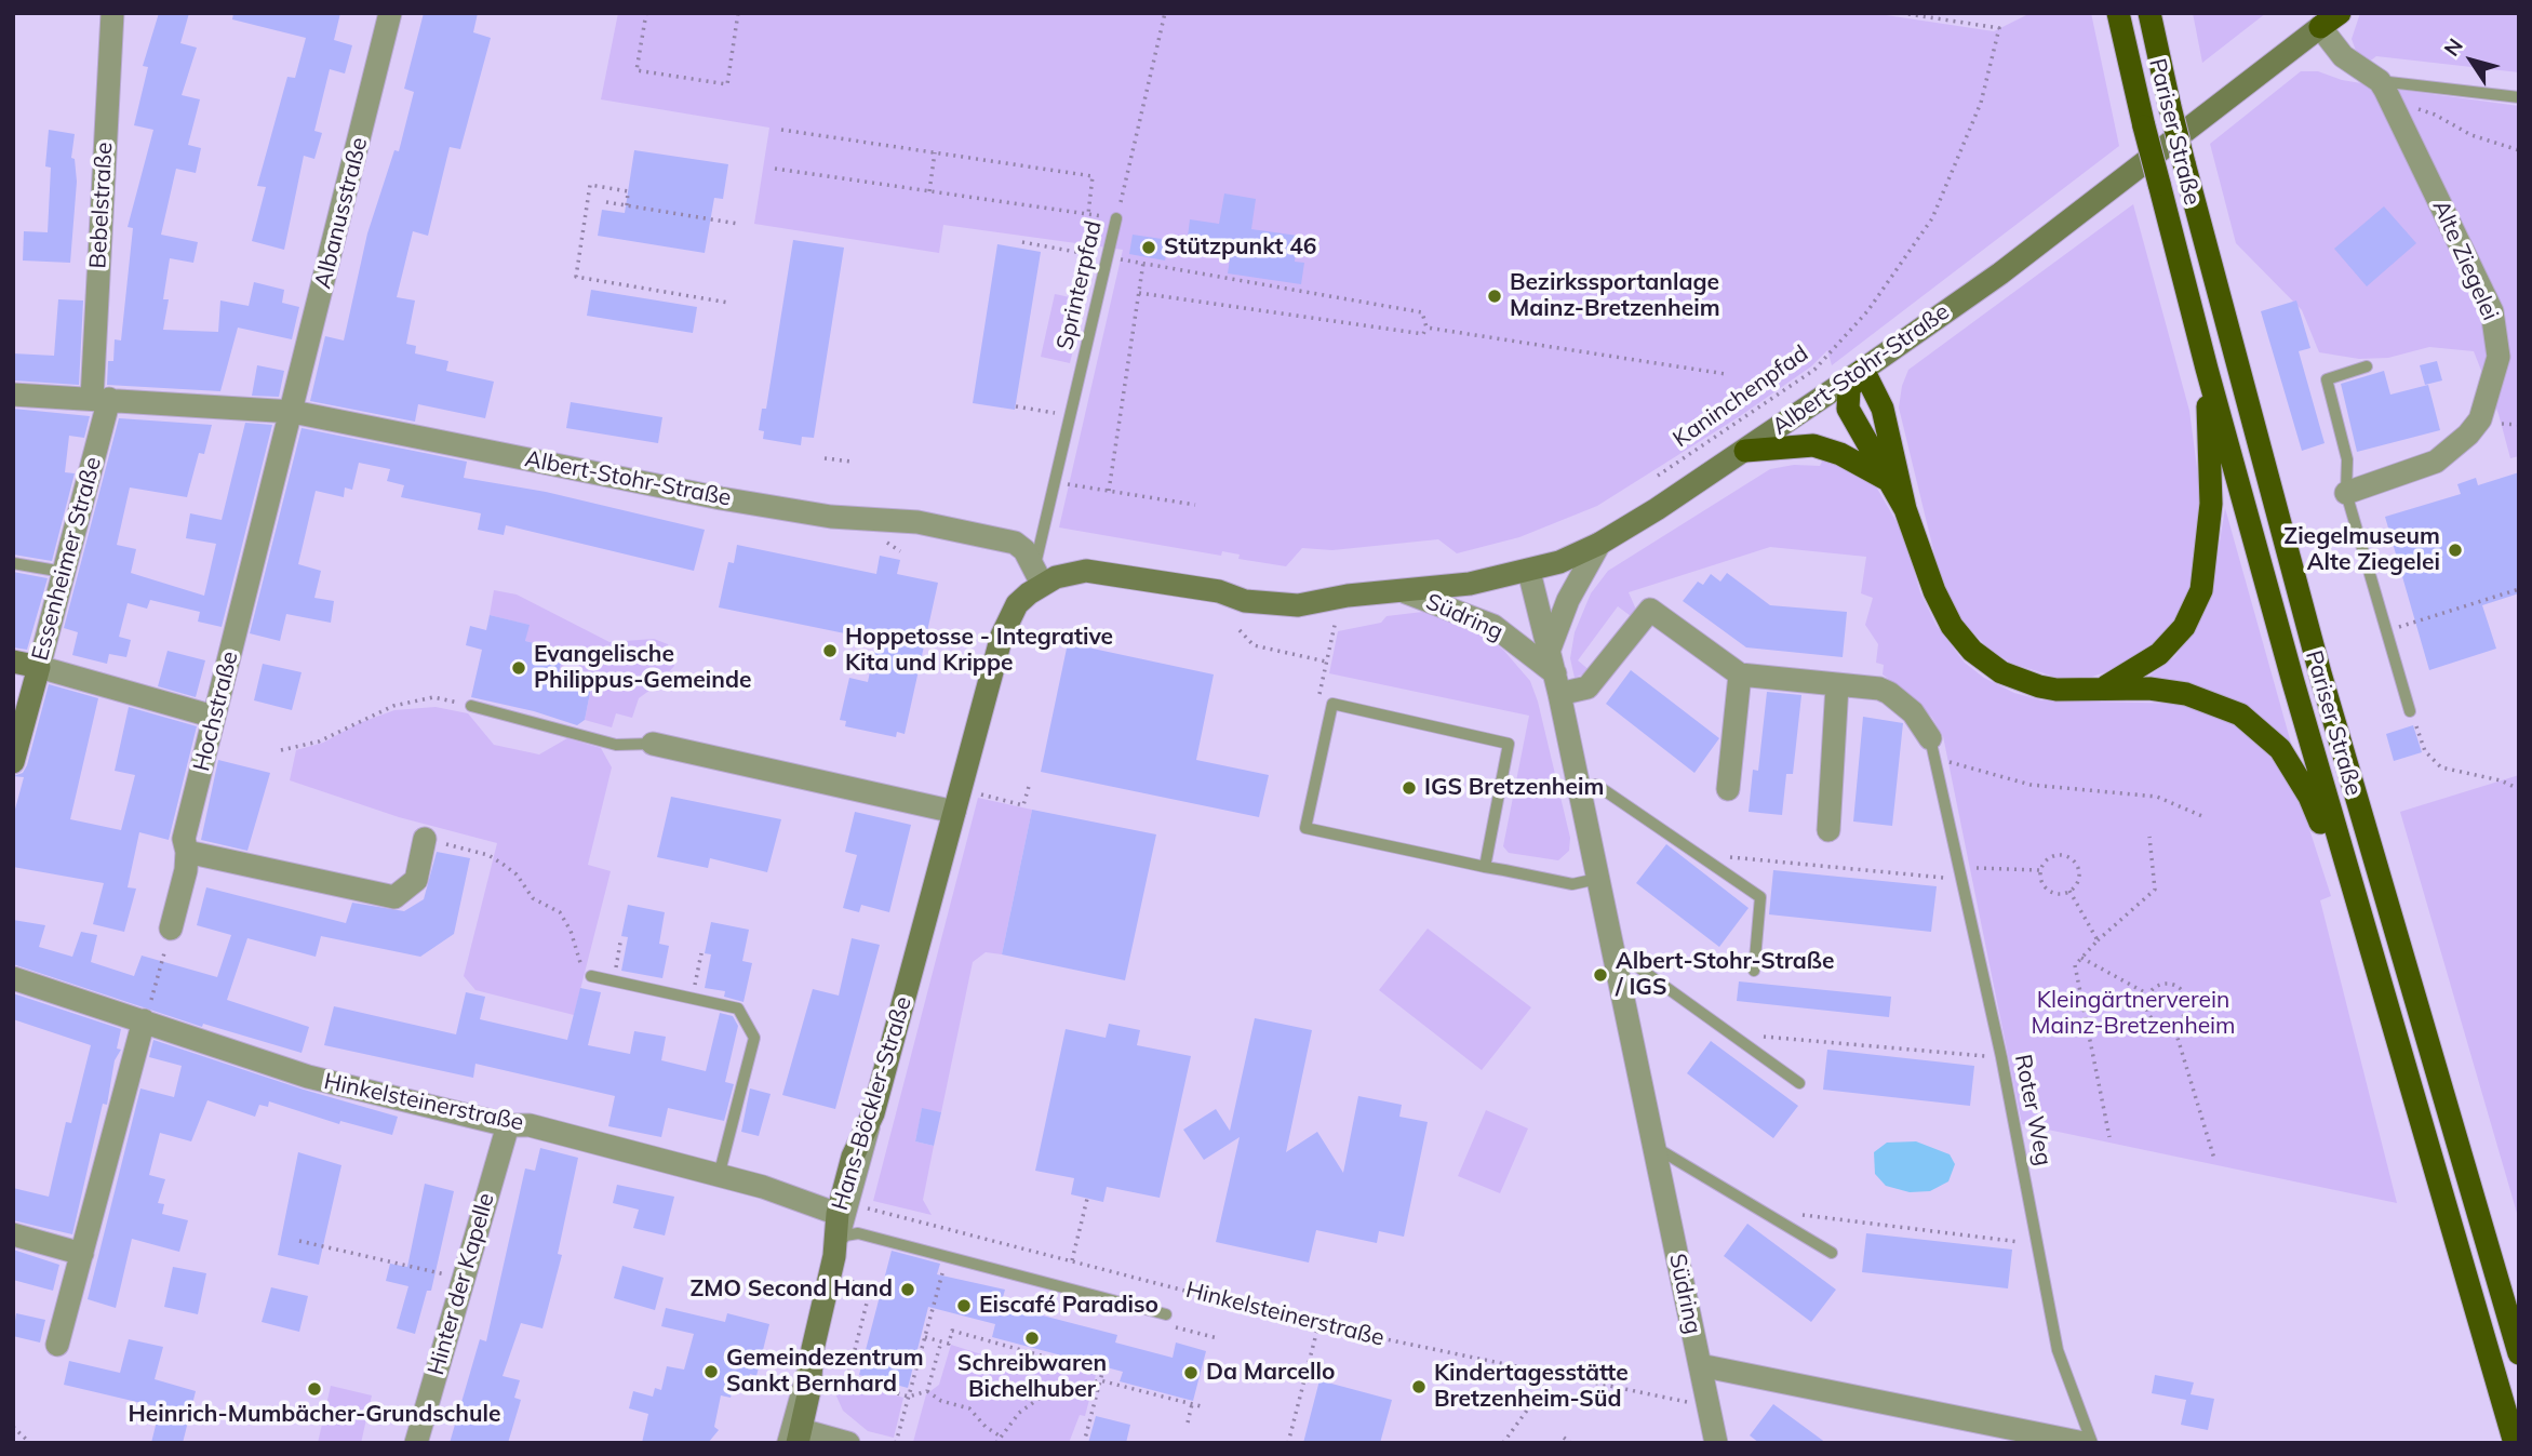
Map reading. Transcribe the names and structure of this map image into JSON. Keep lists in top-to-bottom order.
{
  "streets": {
    "highway": ["Pariser Straße"],
    "street": [
      "Bebelstraße",
      "Albanusstraße",
      "Alte Ziegelei",
      "Albert-Stohr-Straße",
      "Essenheimer Straße",
      "Südring",
      "Hochstraße",
      "Hinkelsteinerstraße",
      "Hans-Böckler-Straße",
      "Hinter der Kapelle"
    ],
    "lane": ["Sprinterpfad", "Roter Weg"],
    "path": ["Kaninchenpfad"]
  },
  "crossings": [
    ["Bebelstraße", "Albert-Stohr-Straße"],
    ["Bebelstraße", "Essenheimer Straße"],
    ["Albanusstraße", "Albert-Stohr-Straße"],
    ["Albanusstraße", "Hochstraße"],
    ["Alte Ziegelei", "Albert-Stohr-Straße"],
    ["Sprinterpfad", "Albert-Stohr-Straße"],
    ["Sprinterpfad", "Hans-Böckler-Straße"],
    ["Albert-Stohr-Straße", "Essenheimer Straße"],
    ["Albert-Stohr-Straße", "Südring"],
    ["Albert-Stohr-Straße", "Hochstraße"],
    ["Albert-Stohr-Straße", "Hans-Böckler-Straße"],
    ["Südring", "Hinkelsteinerstraße"],
    ["Hinkelsteinerstraße", "Hans-Böckler-Straße"],
    ["Hinkelsteinerstraße", "Hinter der Kapelle"]
  ],
  "parks": ["Kleingärtnerverein Mainz-Bretzenheim"],
  "places": [
    "Stützpunkt 46",
    "Bezirkssportanlage Mainz-Bretzenheim",
    "Ziegelmuseum Alte Ziegelei",
    "Hoppetosse - Integrative Kita und Krippe",
    "Evangelische Philippus-Gemeinde",
    "IGS Bretzenheim",
    "Albert-Stohr-Straße / IGS",
    "ZMO Second Hand",
    "Eiscafé Paradiso",
    "Schreibwaren Bichelhuber",
    "Gemeindezentrum Sankt Bernhard",
    "Da Marcello",
    "Kindertagesstätte Bretzenheim-Süd",
    "Heinrich-Mumbächer-Grundschule"
  ],
  "north": "top left"
}
